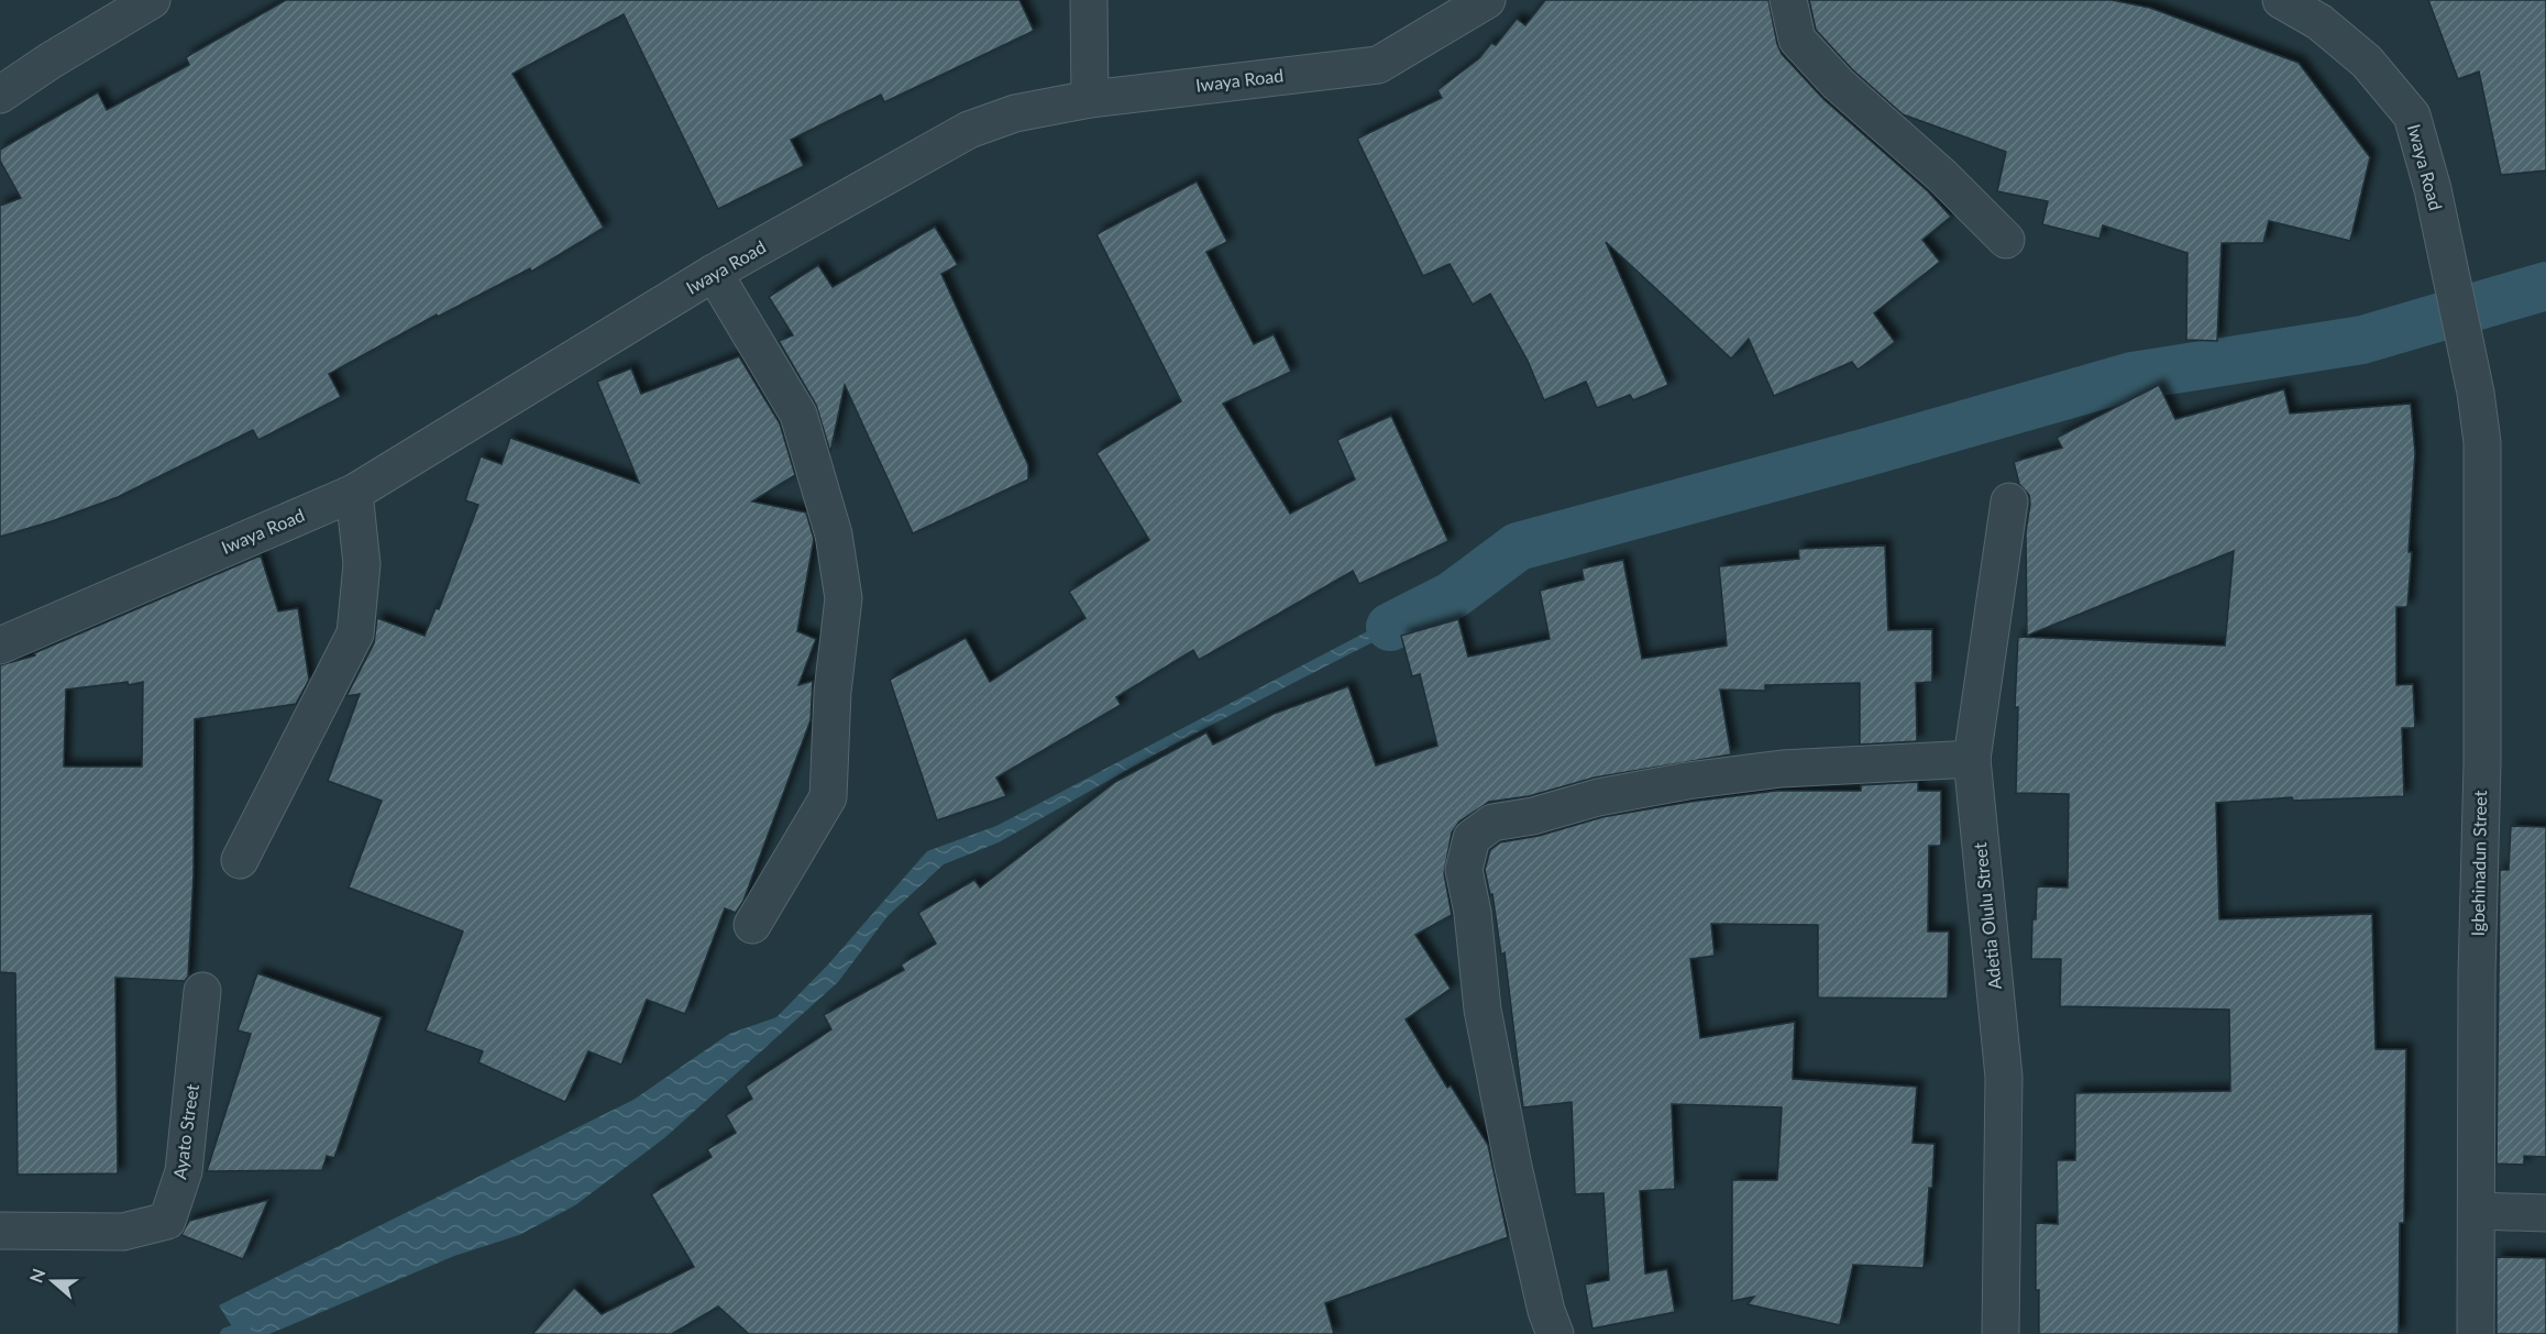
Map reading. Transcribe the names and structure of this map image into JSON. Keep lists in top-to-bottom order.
{
  "streets": {
    "street": [
      "Iwaya Road",
      "Igbehinadun Street",
      "Adetia Olulu Street",
      "Ayato Street"
    ]
  },
  "crossings": [
    ["Iwaya Road", "Igbehinadun Street"]
  ],
  "north": "left"
}
